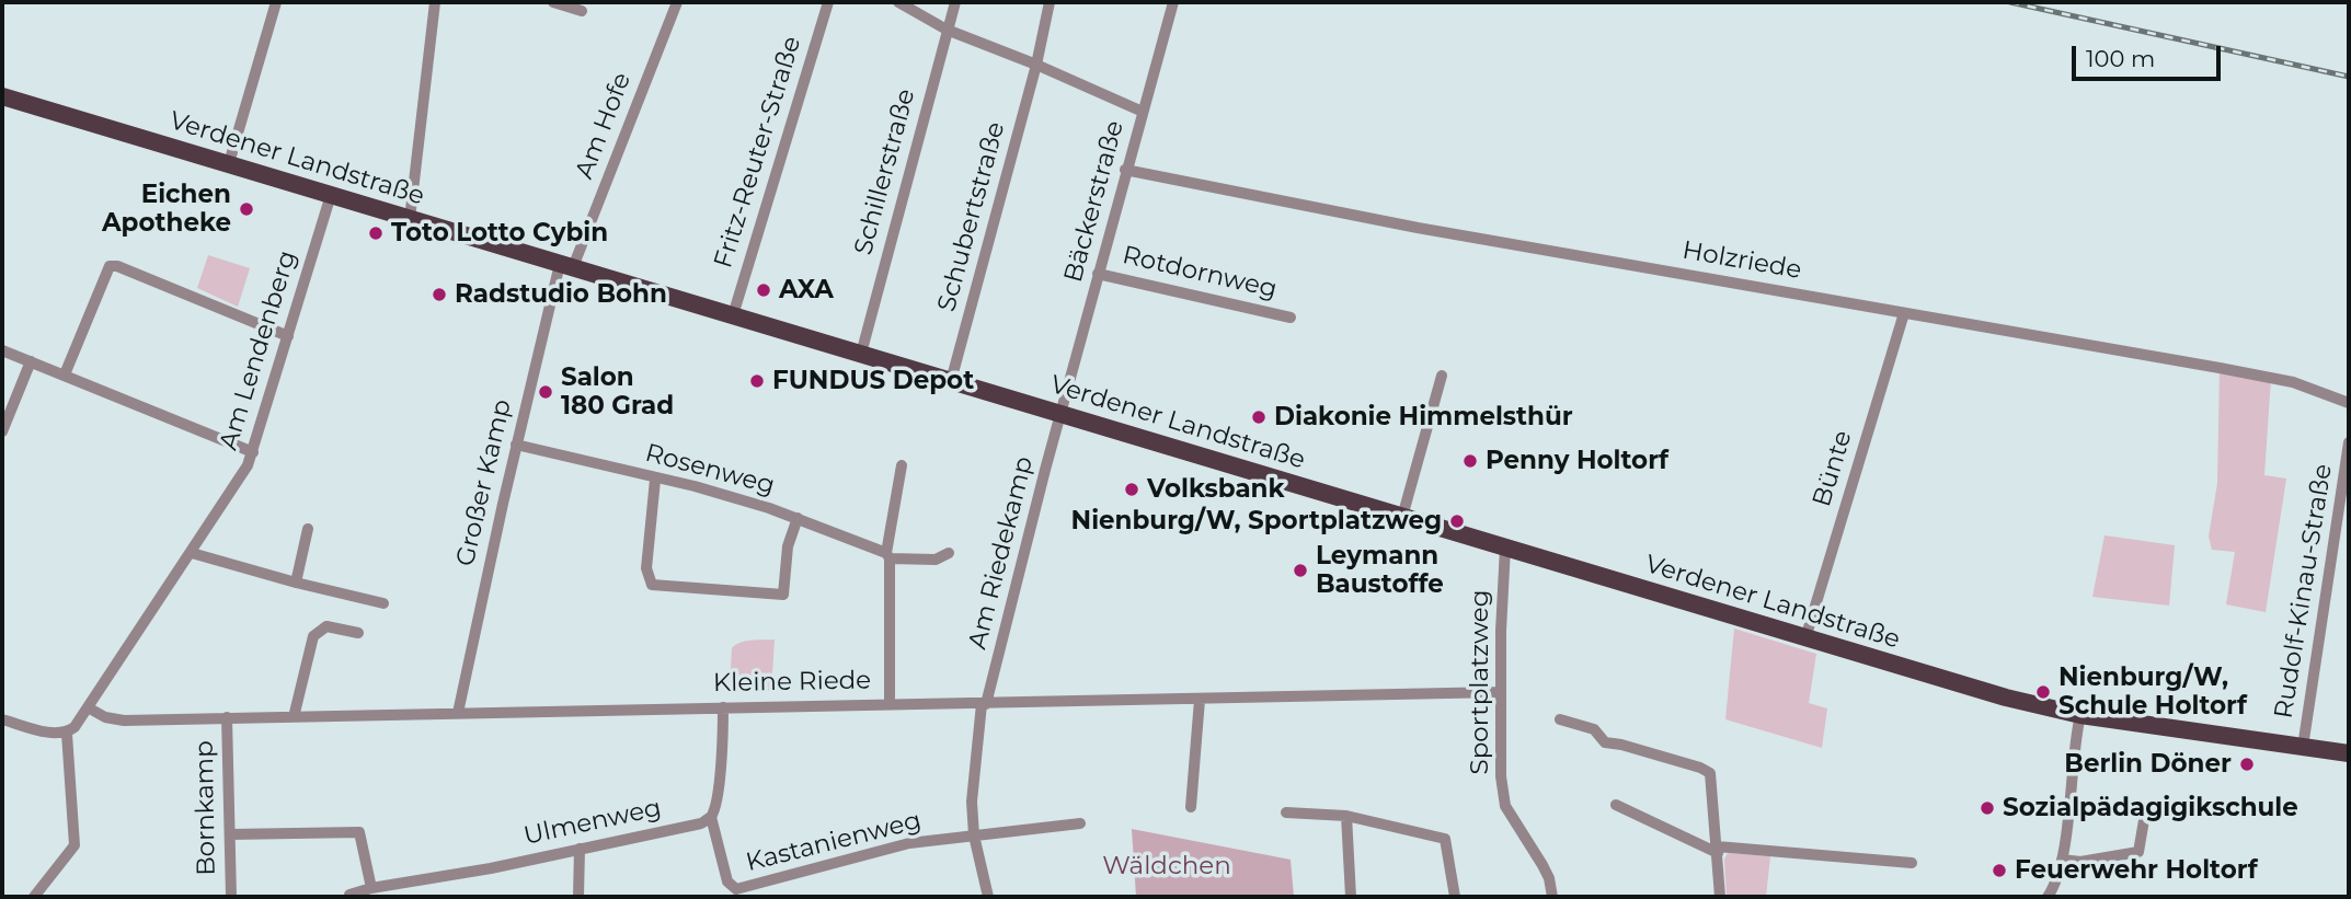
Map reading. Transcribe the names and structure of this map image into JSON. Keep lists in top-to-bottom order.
{
  "streets": {
    "main road": ["Verdener Landstraße"],
    "street": [
      "Am Hofe",
      "Fritz-Reuter-Straße",
      "Schillerstraße",
      "Bäckerstraße",
      "Schubertstraße",
      "Holzriede",
      "Rotdornweg",
      "Am Lendenberg",
      "Bünte",
      "Rosenweg",
      "Großer Kamp",
      "Am Riedekamp",
      "Rudolf-Kinau-Straße",
      "Kleine Riede",
      "Sportplatzweg",
      "Bornkamp",
      "Ulmenweg",
      "Kastanienweg"
    ]
  },
  "crossings": [
    ["Am Hofe", "Verdener Landstraße"],
    ["Am Hofe", "Großer Kamp"],
    ["Fritz-Reuter-Straße", "Verdener Landstraße"],
    ["Verdener Landstraße", "Schillerstraße"],
    ["Verdener Landstraße", "Bäckerstraße"],
    ["Verdener Landstraße", "Schubertstraße"],
    ["Verdener Landstraße", "Am Lendenberg"],
    ["Verdener Landstraße", "Bünte"],
    ["Verdener Landstraße", "Großer Kamp"],
    ["Verdener Landstraße", "Am Riedekamp"],
    ["Verdener Landstraße", "Rudolf-Kinau-Straße"],
    ["Verdener Landstraße", "Sportplatzweg"],
    ["Bäckerstraße", "Holzriede"],
    ["Bäckerstraße", "Rotdornweg"],
    ["Bäckerstraße", "Am Riedekamp"],
    ["Holzriede", "Bünte"],
    ["Am Lendenberg", "Kleine Riede"],
    ["Rosenweg", "Großer Kamp"],
    ["Großer Kamp", "Kleine Riede"],
    ["Am Riedekamp", "Kleine Riede"],
    ["Am Riedekamp", "Kastanienweg"],
    ["Kleine Riede", "Sportplatzweg"],
    ["Kleine Riede", "Bornkamp"],
    ["Ulmenweg", "Kastanienweg"]
  ],
  "parks": ["Wäldchen"],
  "places": [
    "Eichen Apotheke",
    "Toto Lotto Cybin",
    "AXA",
    "Radstudio Bohn",
    "FUNDUS Depot",
    "Salon 180 Grad",
    "Diakonie Himmelsthür",
    "Penny Holtorf",
    "Volksbank",
    "Nienburg/W, Sportplatzweg",
    "Leymann Baustoffe",
    "Nienburg/W, Schule Holtorf",
    "Berlin Döner",
    "Sozialpädagigikschule",
    "Feuerwehr Holtorf"
  ],
  "scale_bar": "100 m"
}
